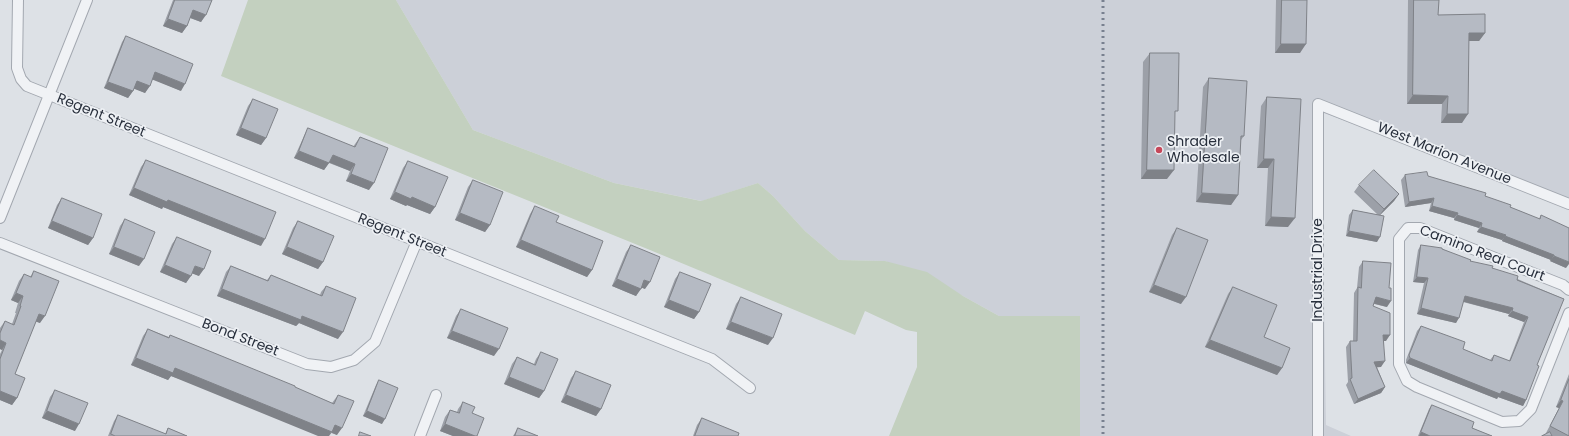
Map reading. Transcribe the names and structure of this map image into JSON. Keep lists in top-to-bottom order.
{
  "streets": {
    "street": [
      "Regent Street",
      "West Marion Avenue",
      "Camino Real Court",
      "Industrial Drive",
      "Bond Street"
    ]
  },
  "crossings": [
    ["Regent Street", "Bond Street"],
    ["West Marion Avenue", "Industrial Drive"]
  ],
  "places": ["Shrader Wholesale"]
}
